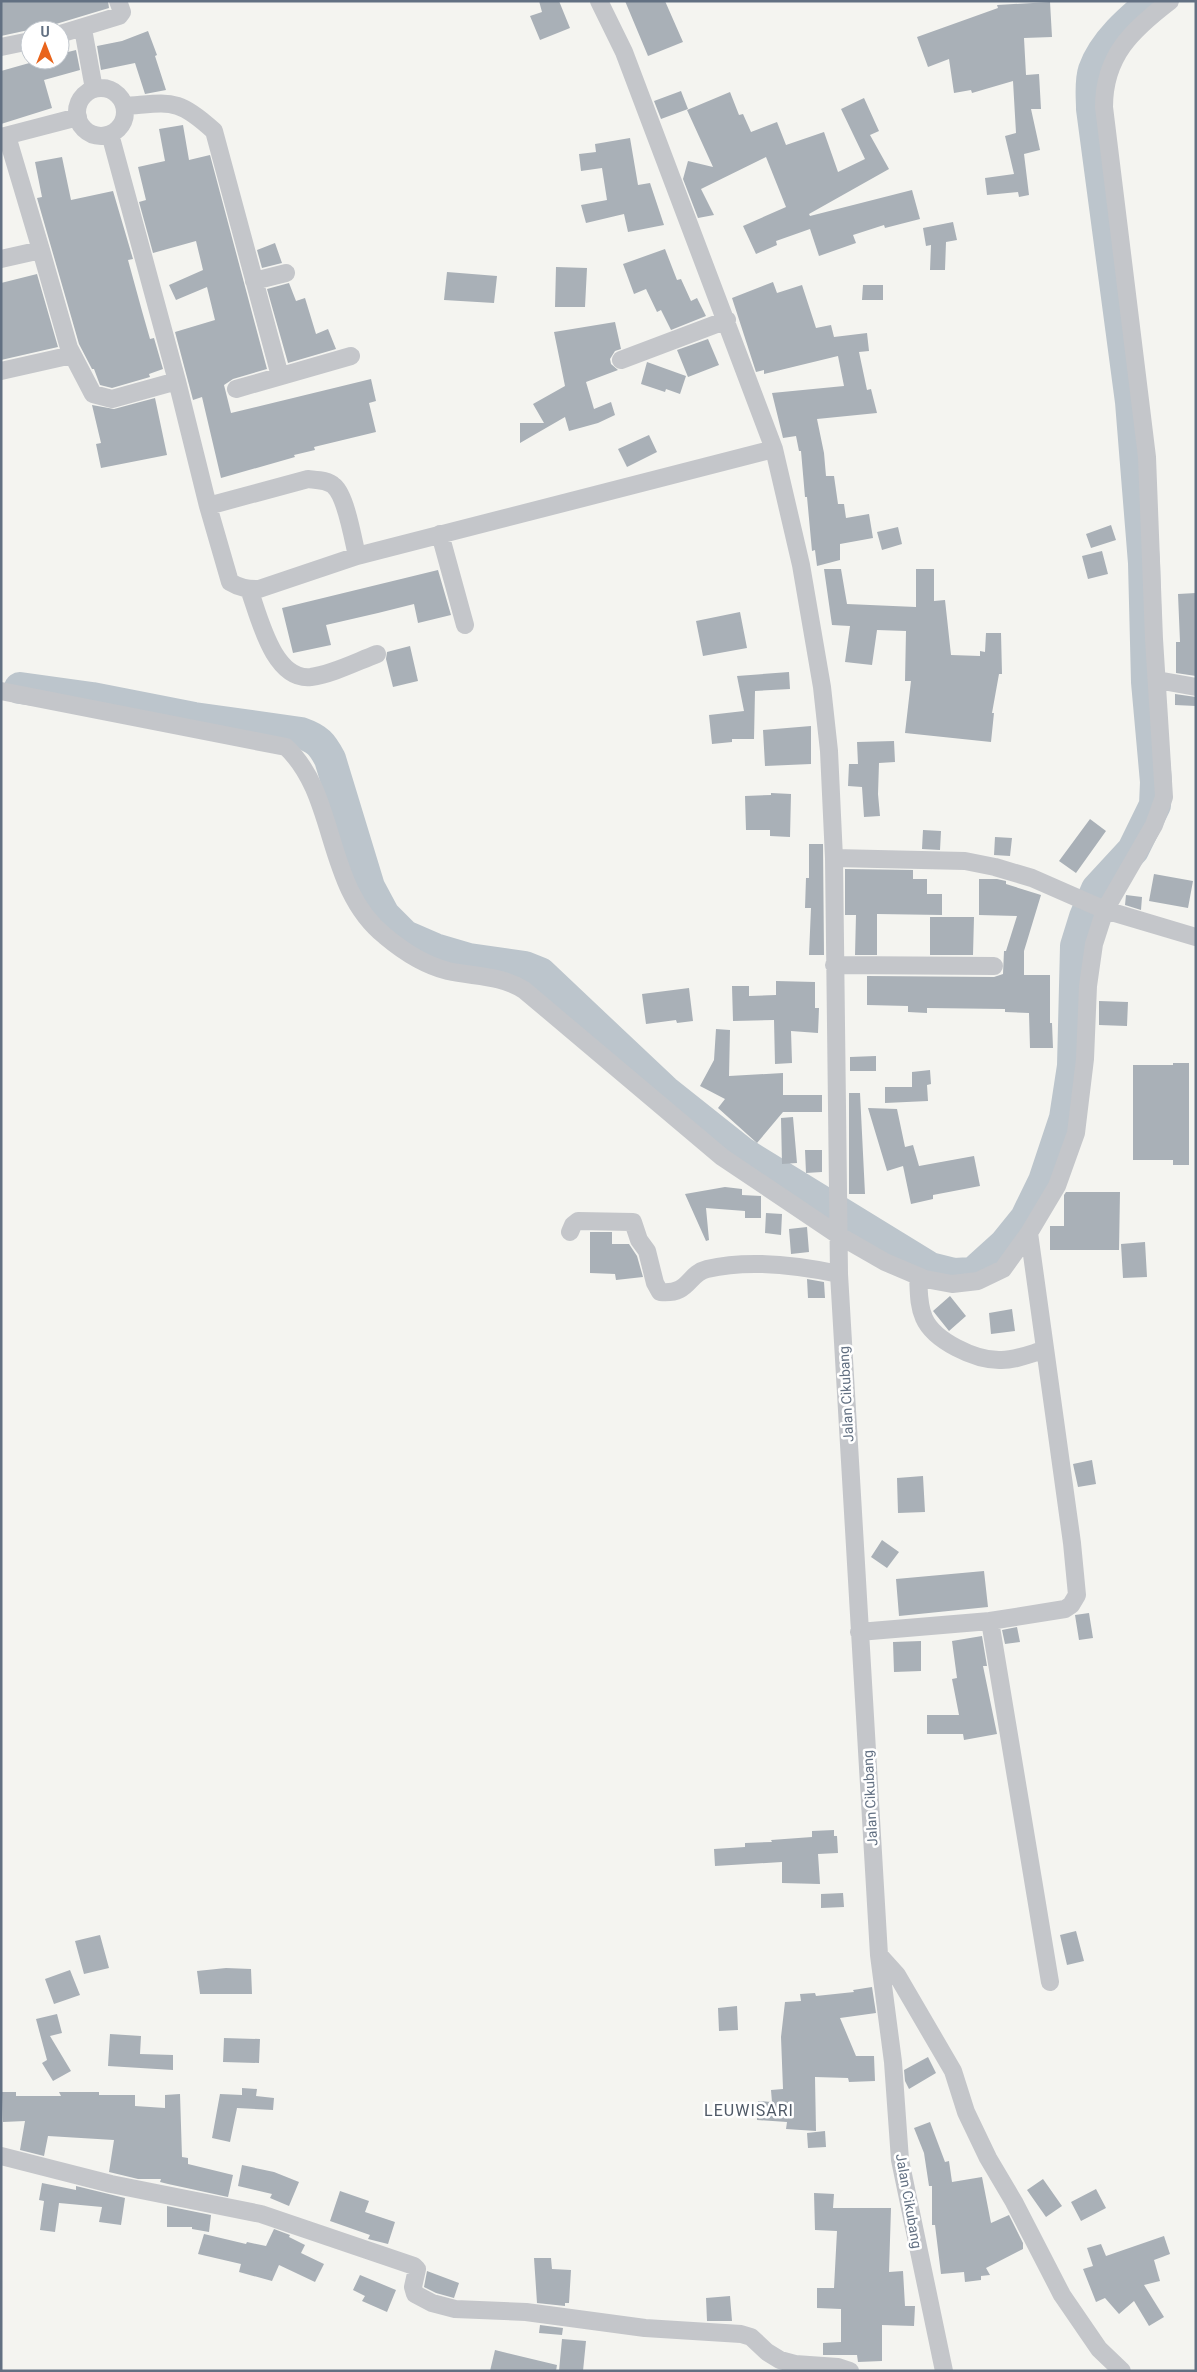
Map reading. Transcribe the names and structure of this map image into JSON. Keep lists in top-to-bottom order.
{
  "streets": {
    "street": ["Jalan Cikubang"]
  },
  "districts": ["LEUWISARI"],
  "north": "top"
}
